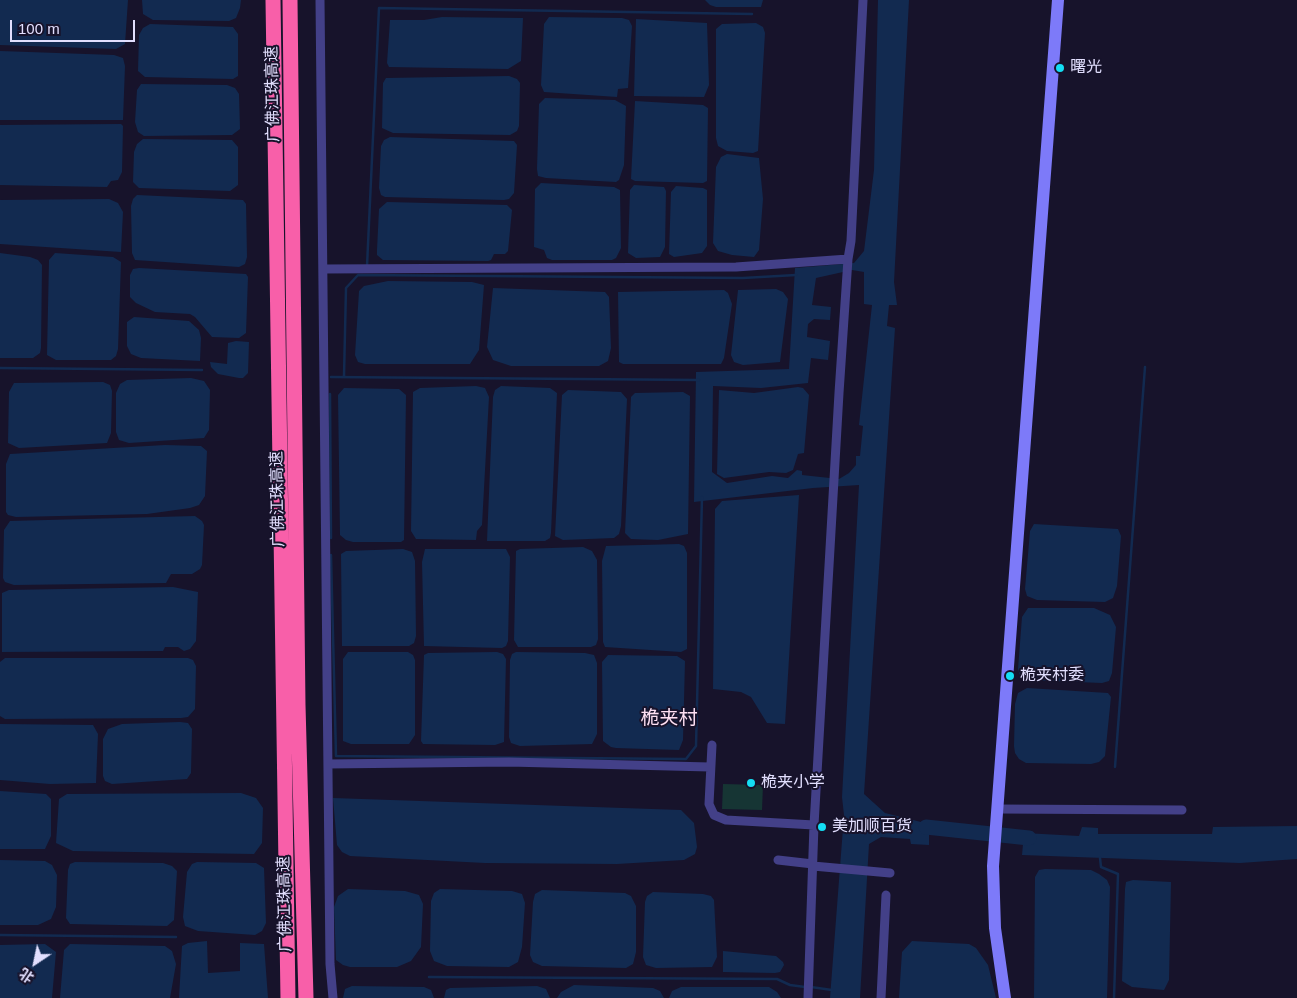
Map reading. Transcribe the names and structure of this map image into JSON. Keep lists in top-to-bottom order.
{
  "streets": {
    "highway": ["广佛江珠高速"]
  },
  "districts": ["桅夹村"],
  "places": [
    "曙光",
    "桅夹村委",
    "桅夹小学",
    "美加顺百货"
  ],
  "scale_bar": "100 m",
  "north": "bottom left"
}
